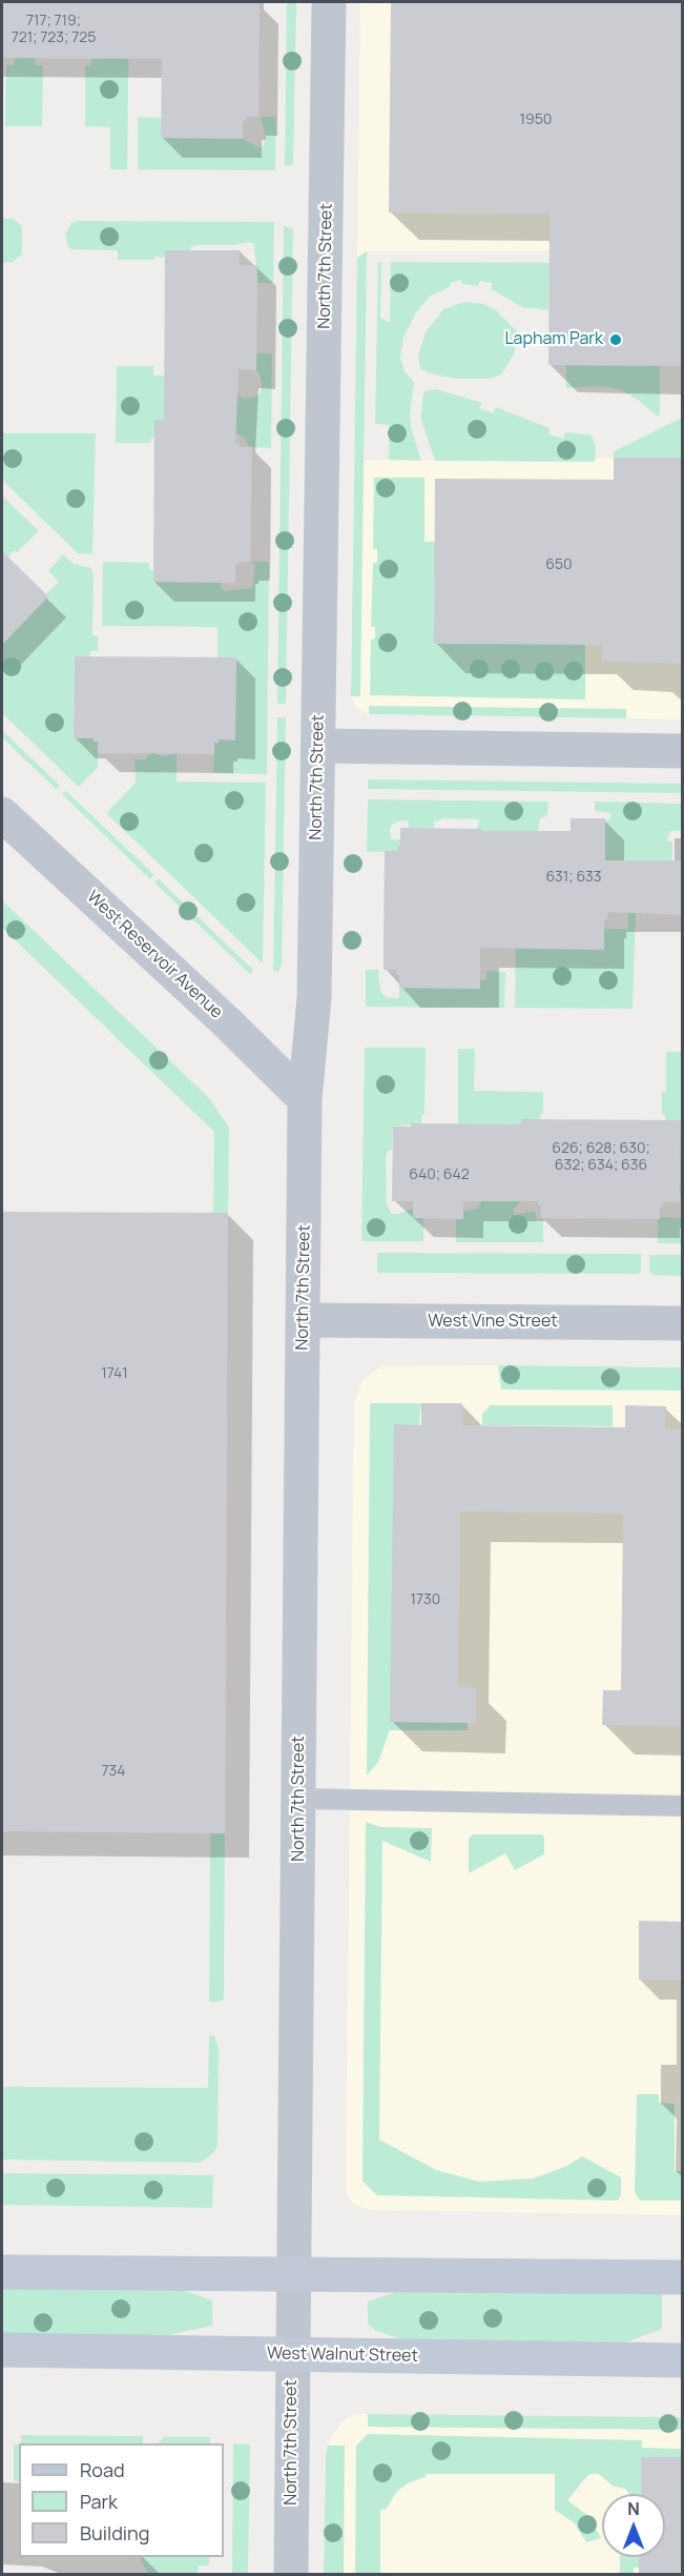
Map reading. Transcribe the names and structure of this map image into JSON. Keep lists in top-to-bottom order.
{
  "streets": {
    "main road": ["West Walnut Street"],
    "street": ["North 7th Street", "West Reservoir Avenue", "West Vine Street"]
  },
  "crossings": [
    ["North 7th Street", "West Reservoir Avenue"],
    ["North 7th Street", "West Vine Street"],
    ["North 7th Street", "West Walnut Street"]
  ],
  "places": ["Lapham Park"],
  "house_numbers": [
    "717; 719; 721; 723; 725",
    "1950",
    "650",
    "631; 633",
    "626; 628; 630; 632; 634; 636",
    "640; 642",
    "1741",
    "1730",
    "734"
  ],
  "legend": ["Road", "Park", "Building"],
  "north": "top"
}
